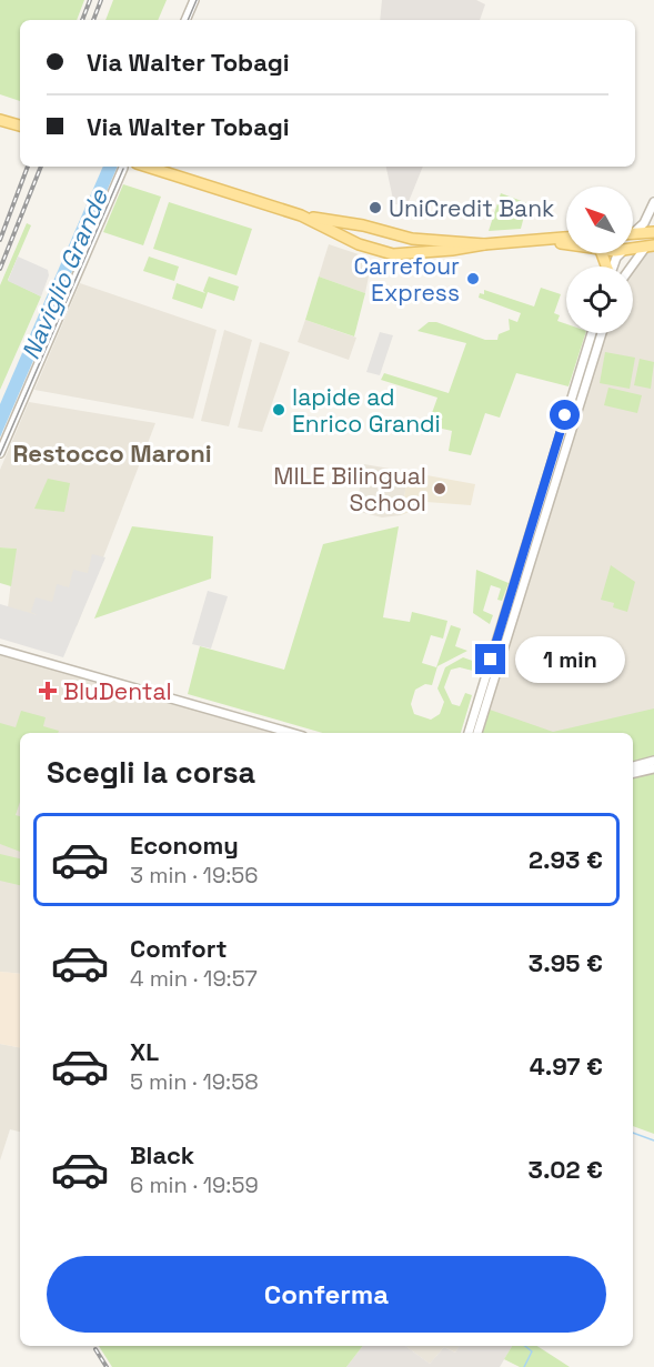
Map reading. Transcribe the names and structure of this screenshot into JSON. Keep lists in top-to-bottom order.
{
  "districts": ["Restocco Maroni"],
  "water": ["Naviglio Grande"],
  "places": {
    "other": [
      "UniCredit Bank",
      "Carrefour Express",
      "lapide ad Enrico Grandi",
      "MILE Bilingual School"
    ],
    "health": ["BluDental"]
  },
  "north": "top left",
  "page": {
    "banner": ["Via Walter Tobagi", "Via Walter Tobagi"],
    "bubble": "1 min",
    "heading": "Scegli la corsa",
    "list": [
      {
        "name": "Economy",
        "note": "3 min · 19:56",
        "value": "2.93 €"
      },
      {
        "name": "Comfort",
        "note": "4 min · 19:57",
        "value": "3.95 €"
      },
      {
        "name": "XL",
        "note": "5 min · 19:58",
        "value": "4.97 €"
      },
      {
        "name": "Black",
        "note": "6 min · 19:59",
        "value": "3.02 €"
      }
    ],
    "buttons": "Conferma"
  }
}
